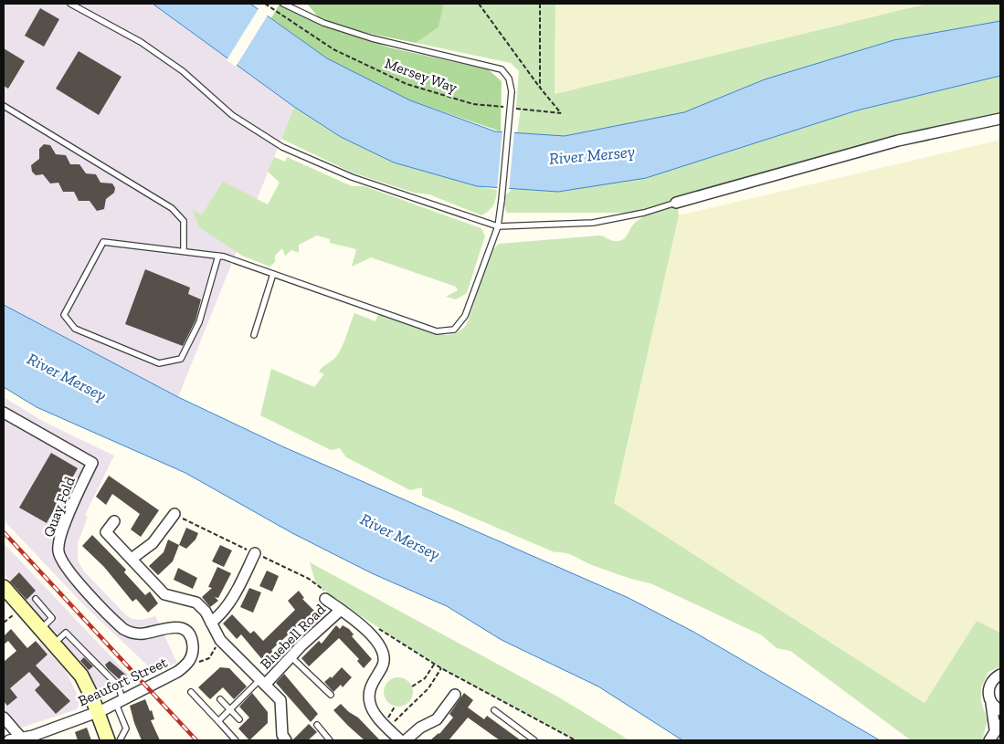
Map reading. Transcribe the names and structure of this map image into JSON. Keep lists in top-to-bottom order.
{
  "streets": {
    "street": ["Quay Fold", "Bluebell Road", "Beaufort Street"],
    "path": ["Mersey Way"]
  },
  "crossings": [
    ["Quay Fold", "Beaufort Street"]
  ],
  "water": ["River Mersey"]
}
